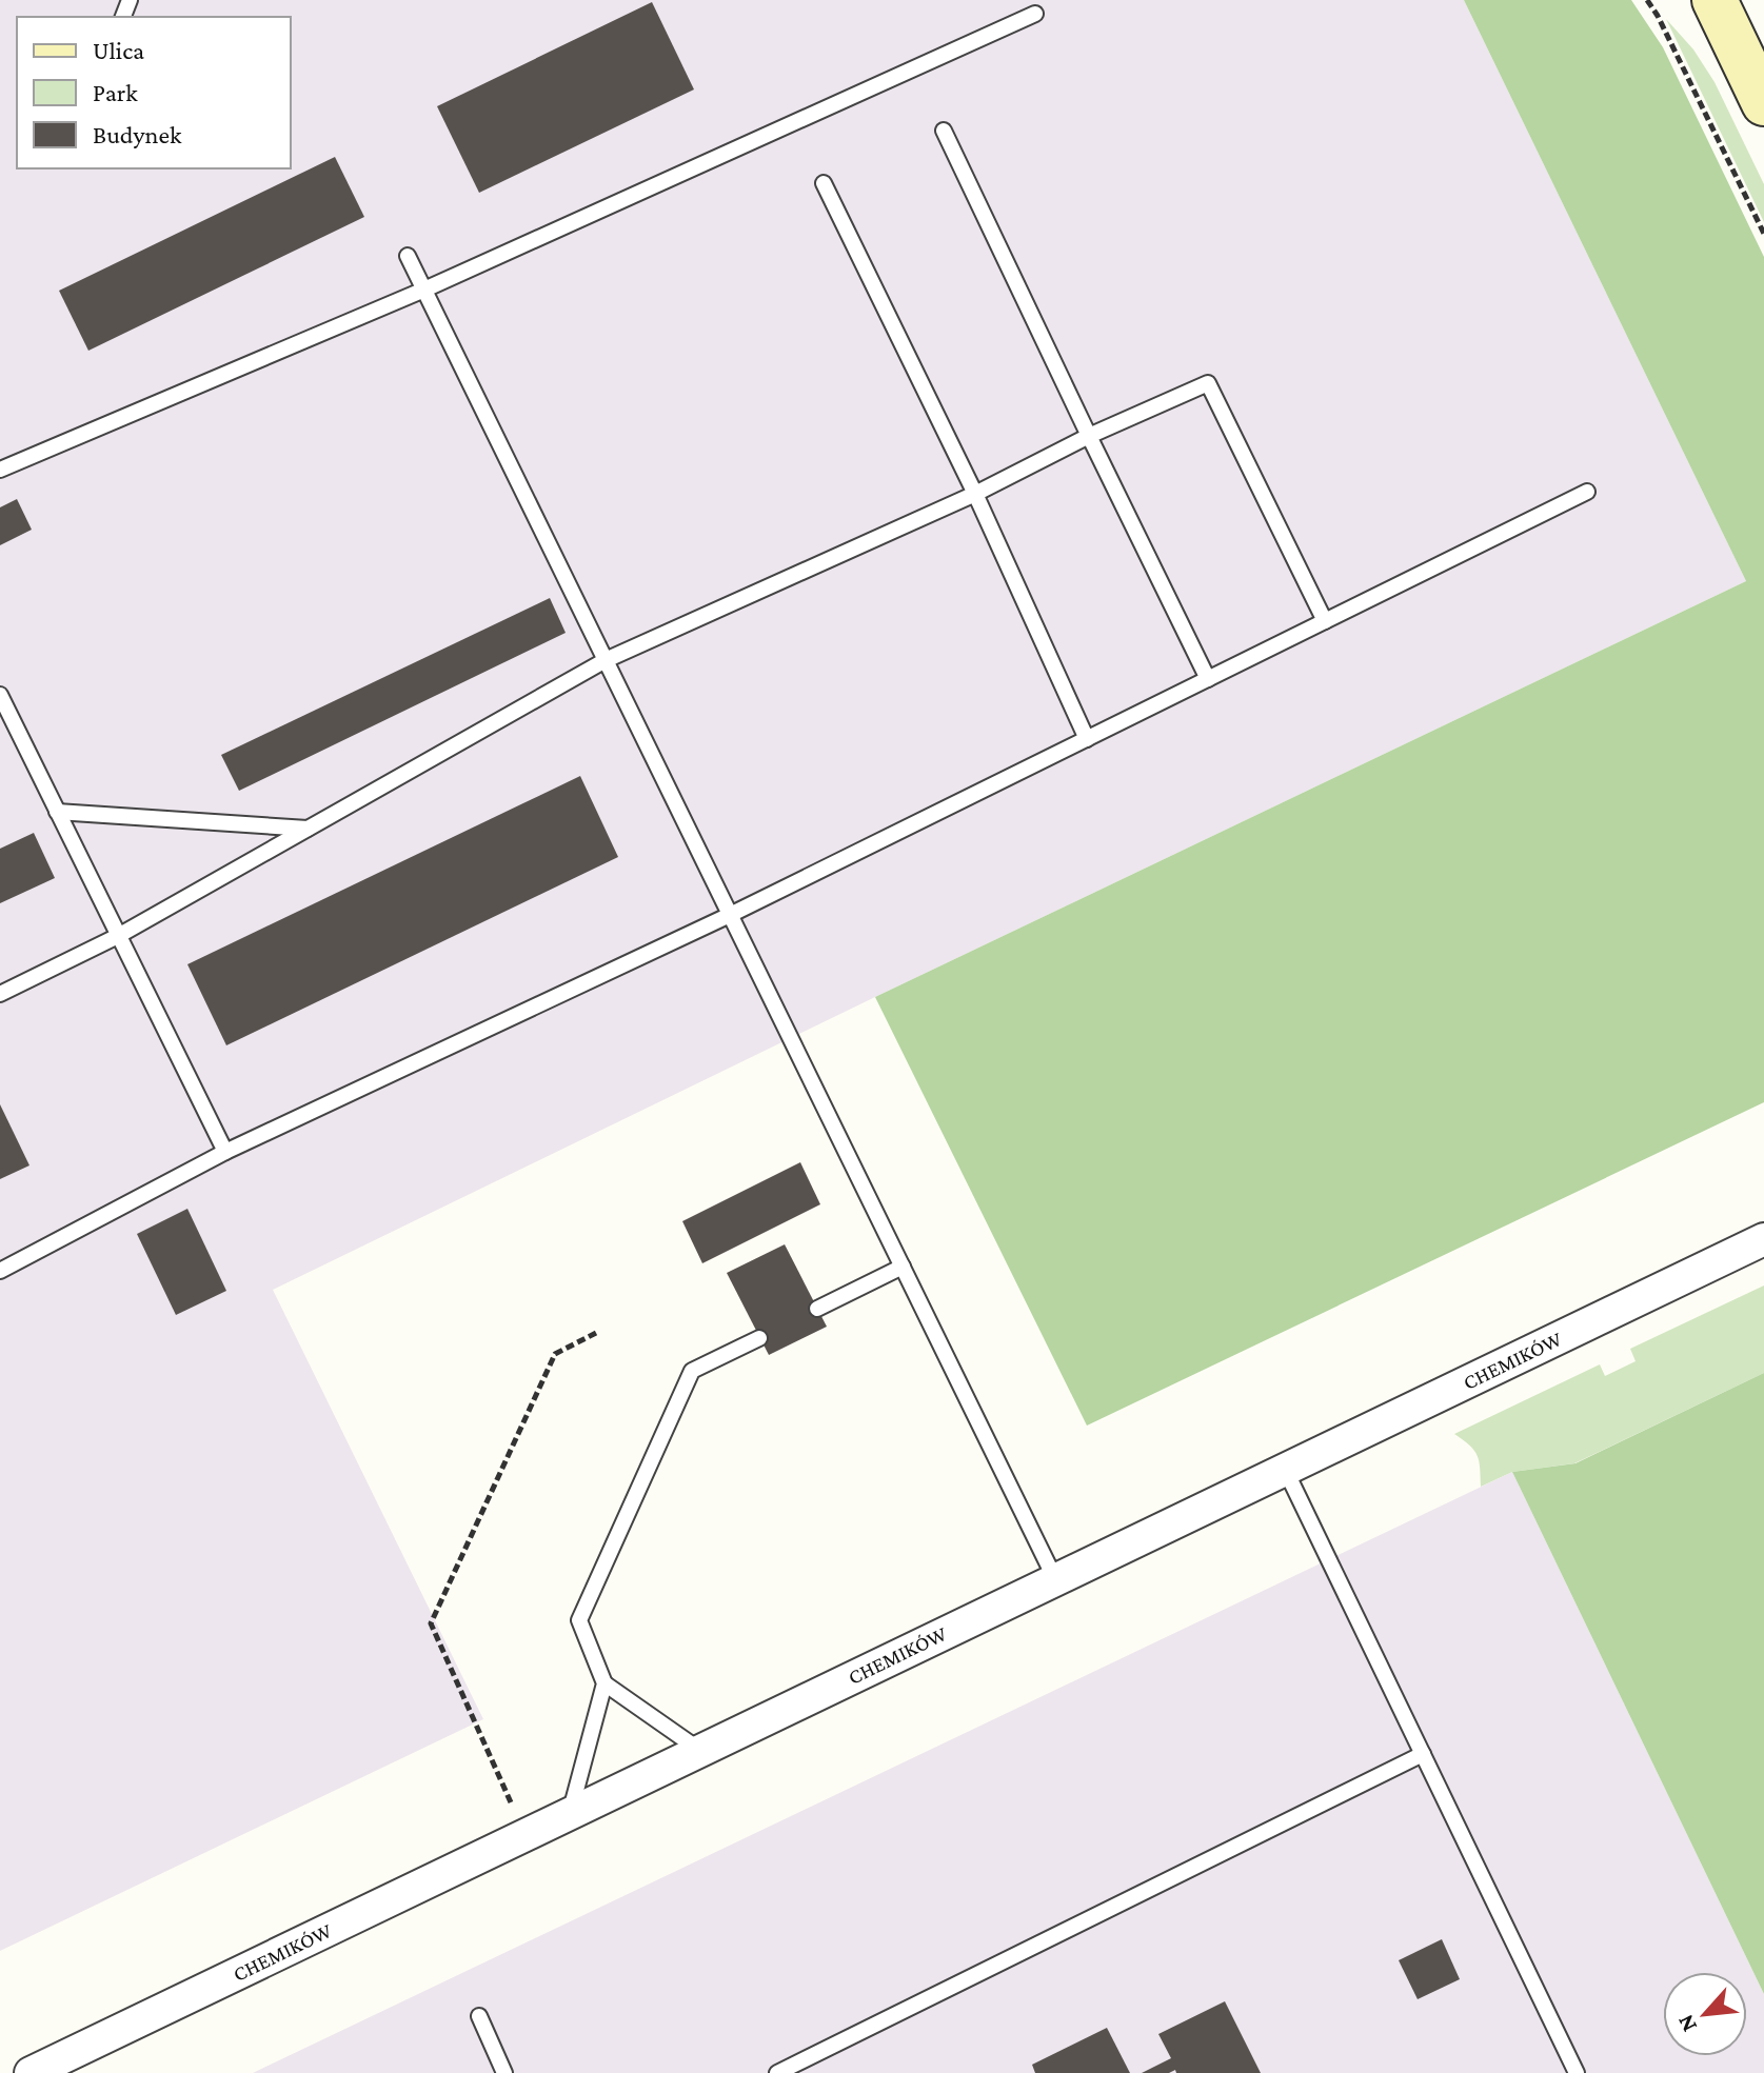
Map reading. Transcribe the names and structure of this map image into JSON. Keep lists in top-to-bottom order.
{
  "streets": {
    "street": ["CHEMIKÓW"]
  },
  "legend": ["Ulica", "Park", "Budynek"],
  "north": "bottom left"
}
